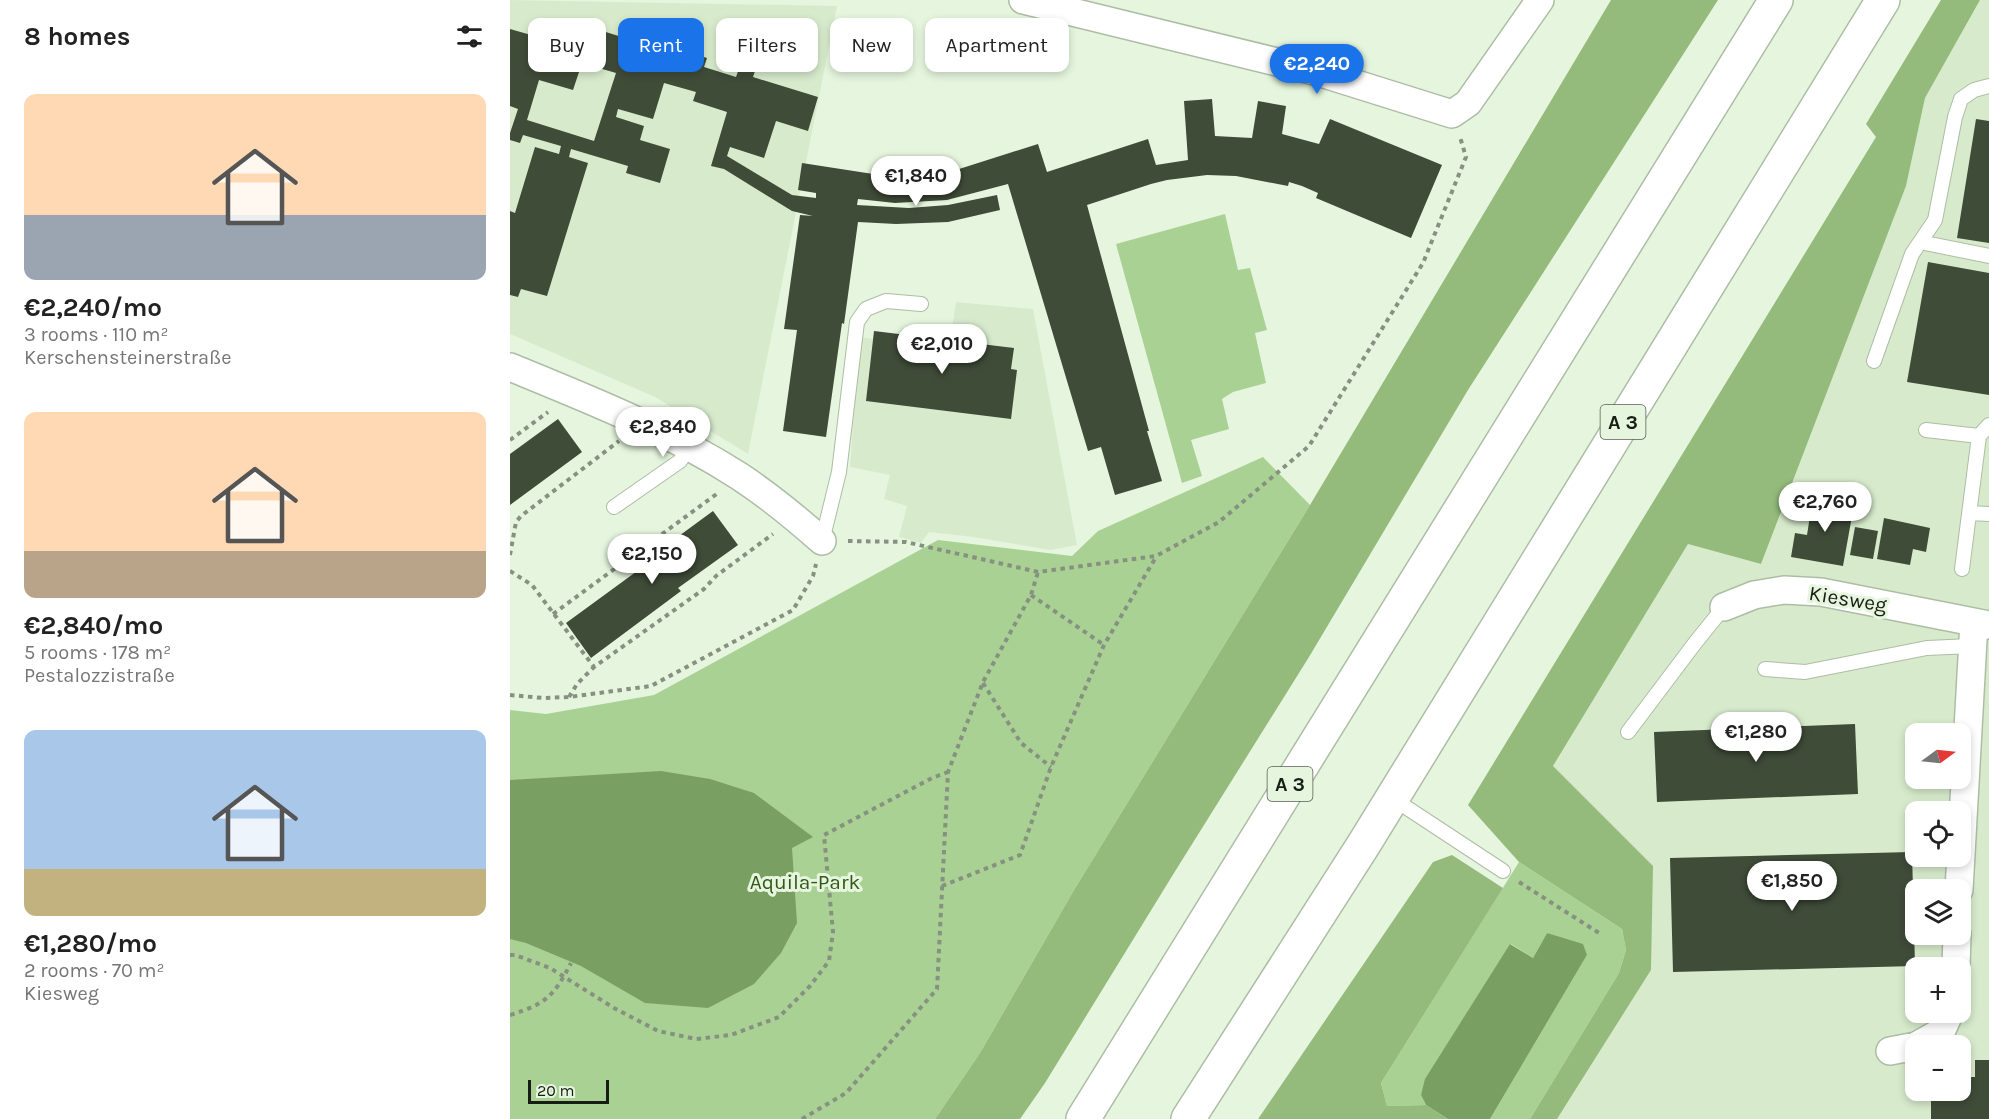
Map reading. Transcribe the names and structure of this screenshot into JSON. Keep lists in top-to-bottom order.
{
  "streets": {
    "highway": ["A 3"],
    "street": ["Kiesweg"]
  },
  "parks": ["Aquila-Park"],
  "scale_bar": "20 m",
  "north": "right",
  "page": {
    "heading": "8 homes",
    "chip": [
      "Buy",
      "Rent",
      "Filters",
      "New",
      "Apartment"
    ],
    "price": [
      "€2,240",
      "€1,840",
      "€2,010",
      "€2,840",
      "€2,760",
      "€2,150",
      "€1,280",
      "€1,850"
    ],
    "list": [
      {
        "name": "€2,240/mo",
        "note": "3 rooms · 110 m² · Kerschensteinerstraße"
      },
      {
        "name": "€2,840/mo",
        "note": "5 rooms · 178 m² · Pestalozzistraße"
      },
      {
        "name": "€1,280/mo",
        "note": "2 rooms · 70 m² · Kiesweg"
      }
    ],
    "map_buttons": ["+", "−"],
    "scale": "20 m"
  }
}
